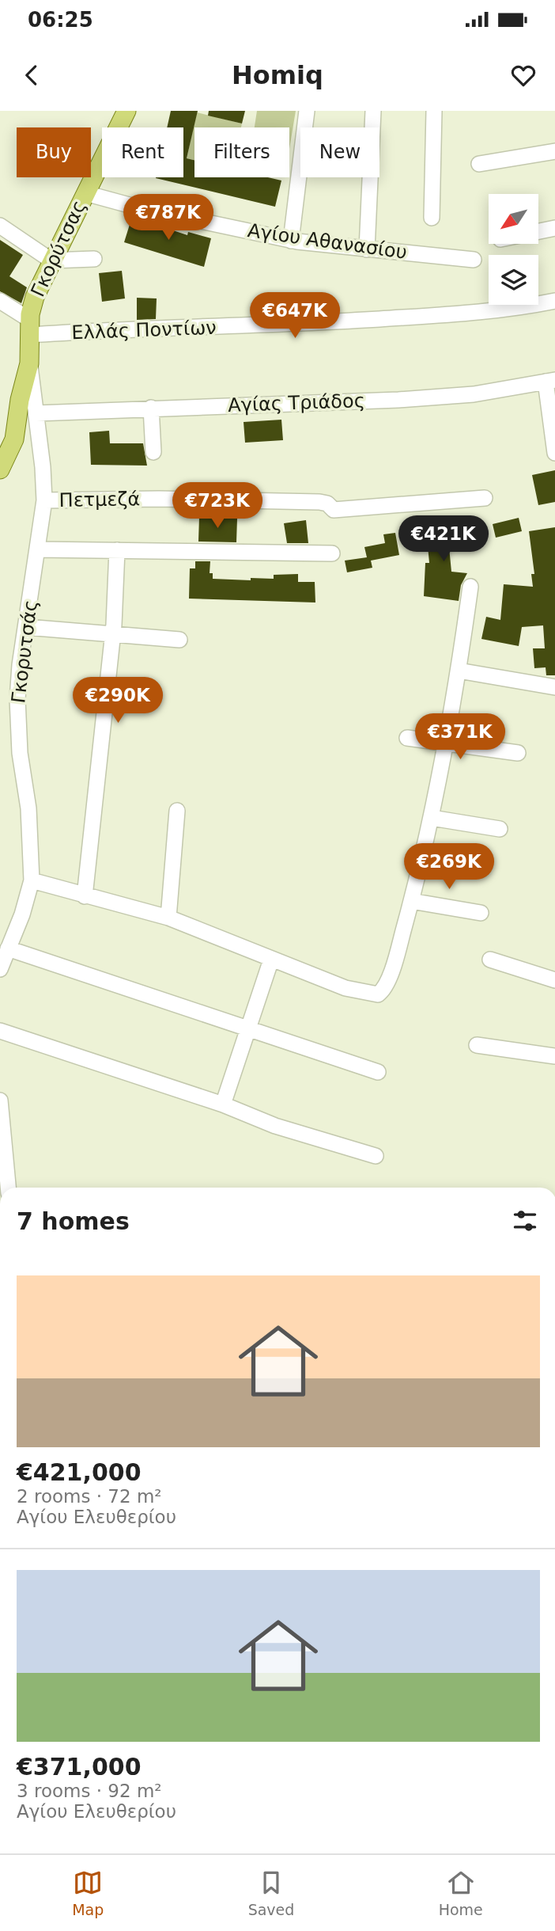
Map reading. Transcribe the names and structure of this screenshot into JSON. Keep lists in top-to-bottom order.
{
  "streets": {
    "main road": ["Γκορύτσας"],
    "street": [
      "Αγίου Αθανασίου",
      "Ελλάς Ποντίων",
      "Αγίας Τριάδος",
      "Πετμεζά",
      "Γκορυτσάς"
    ]
  },
  "crossings": [
    ["Αγίου Αθανασίου", "Γκορύτσας"],
    ["Γκορύτσας", "Ελλάς Ποντίων"],
    ["Γκορύτσας", "Γκορυτσάς"],
    ["Αγίας Τριάδος", "Γκορυτσάς"],
    ["Πετμεζά", "Γκορυτσάς"]
  ],
  "north": "bottom left",
  "page": {
    "status": "06:25",
    "header": "Homiq",
    "chip": [
      "Buy",
      "Rent",
      "Filters",
      "New"
    ],
    "price": [
      "€787K",
      "€647K",
      "€723K",
      "€421K",
      "€290K",
      "€371K",
      "€269K"
    ],
    "heading": "7 homes",
    "list": [
      {
        "name": "€421,000",
        "note": "2 rooms · 72 m² · Αγίου Ελευθερίου"
      },
      {
        "name": "€371,000",
        "note": "3 rooms · 92 m² · Αγίου Ελευθερίου"
      }
    ],
    "tabs": ["Map", "Saved", "Home"]
  }
}
